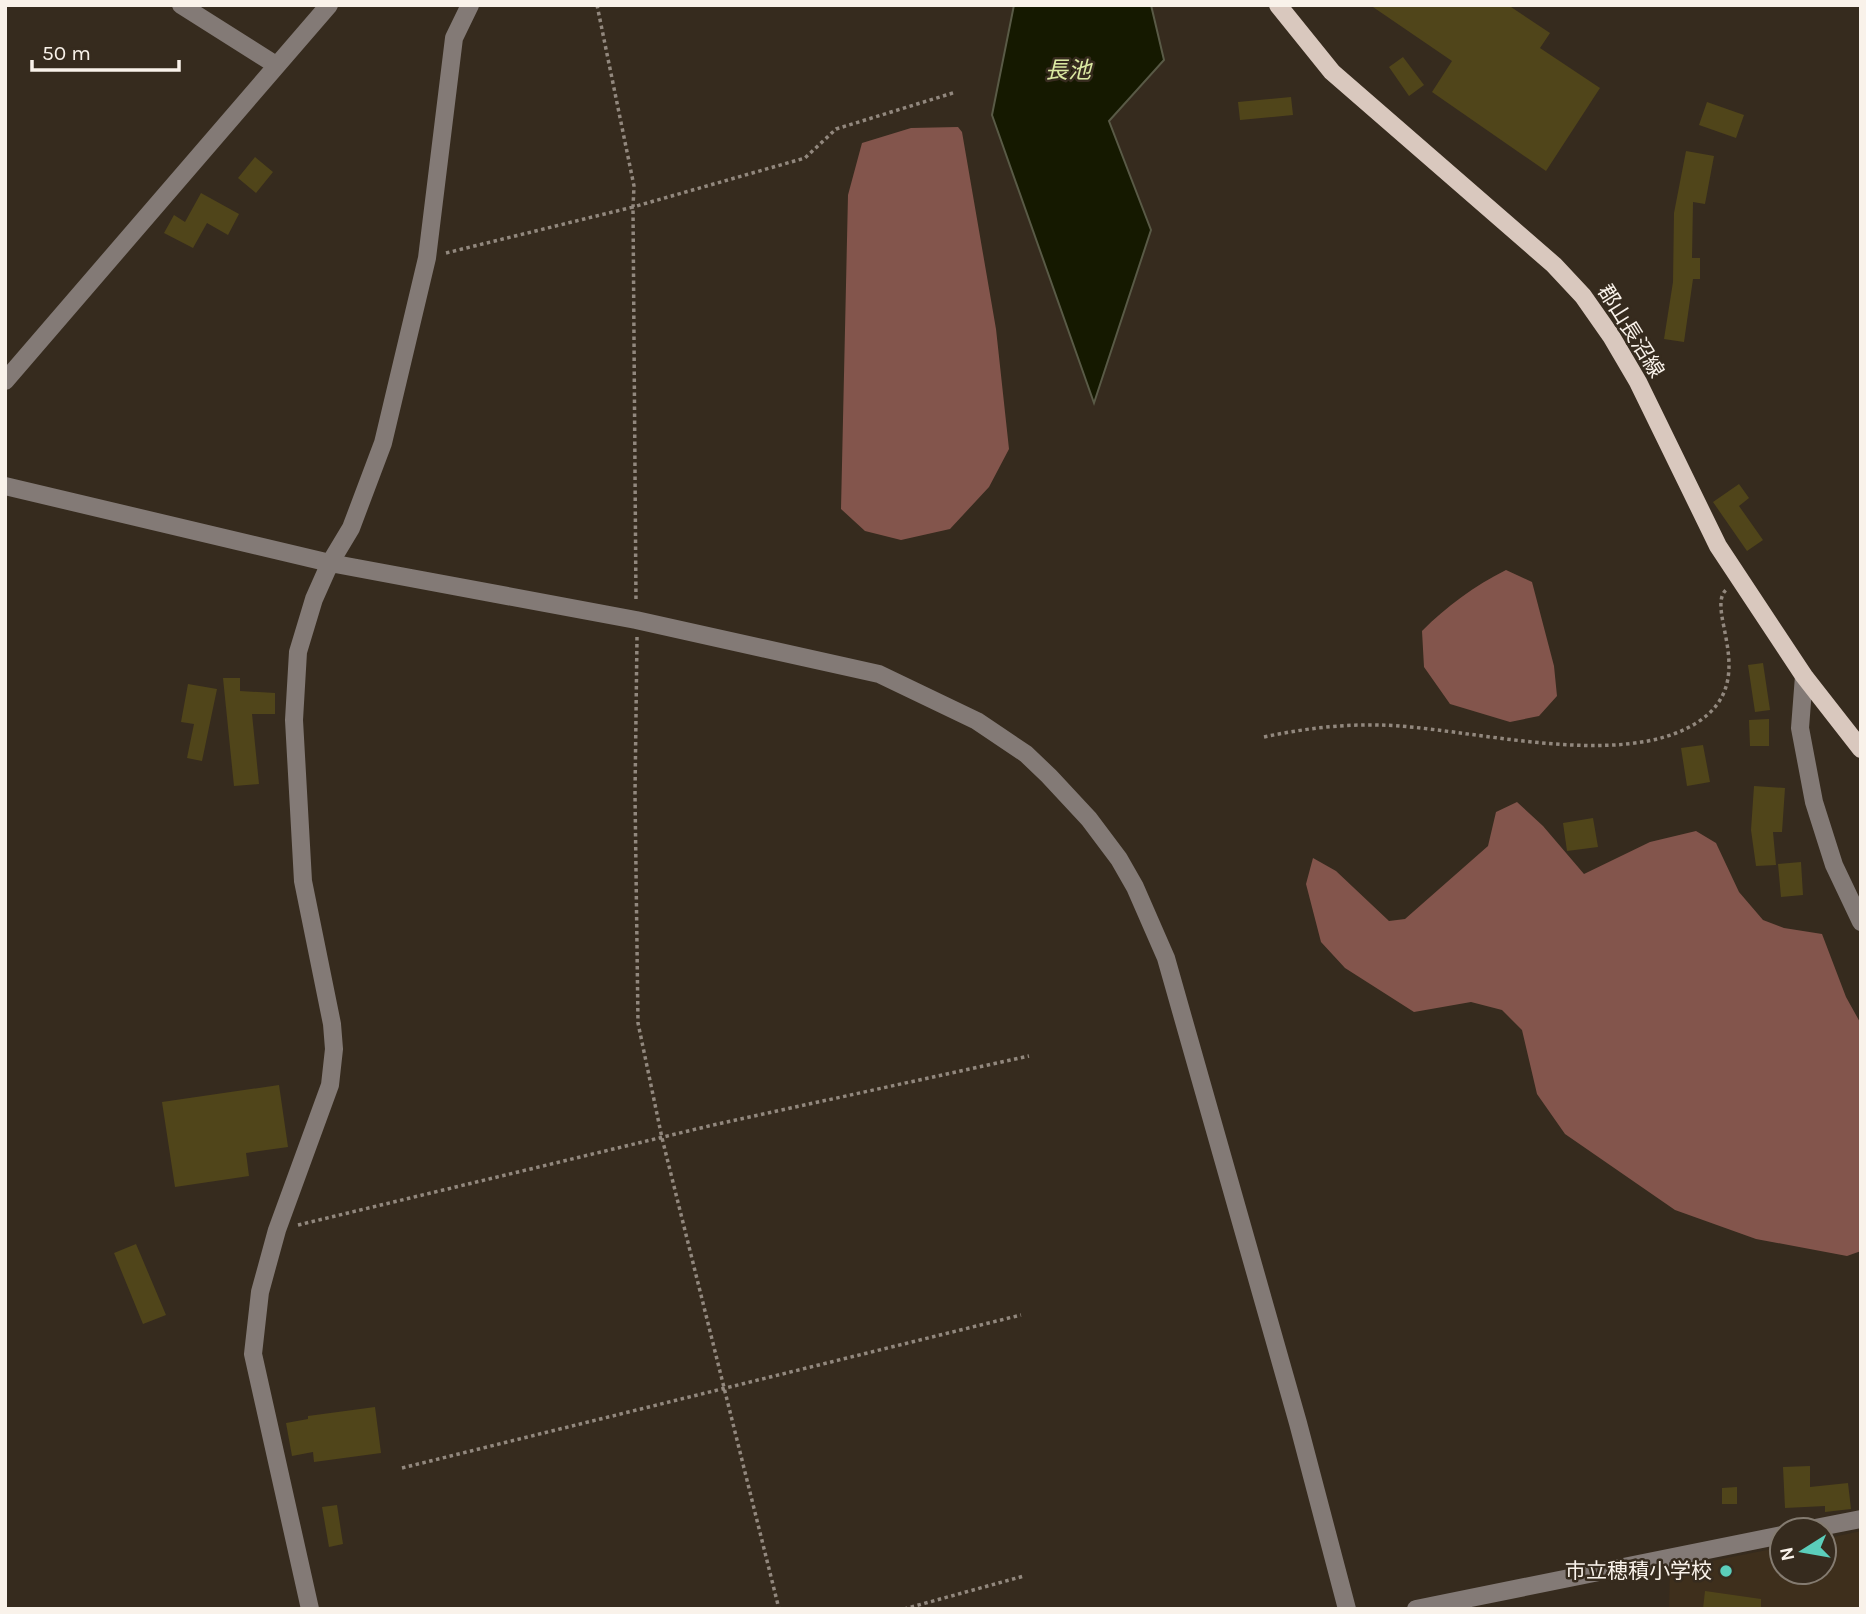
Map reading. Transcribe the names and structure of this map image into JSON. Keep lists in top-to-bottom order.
{
  "streets": {
    "main road": ["郡山長沼線"]
  },
  "water": ["長池"],
  "places": ["市立穂積小学校"],
  "scale_bar": "50 m",
  "north": "left"
}
